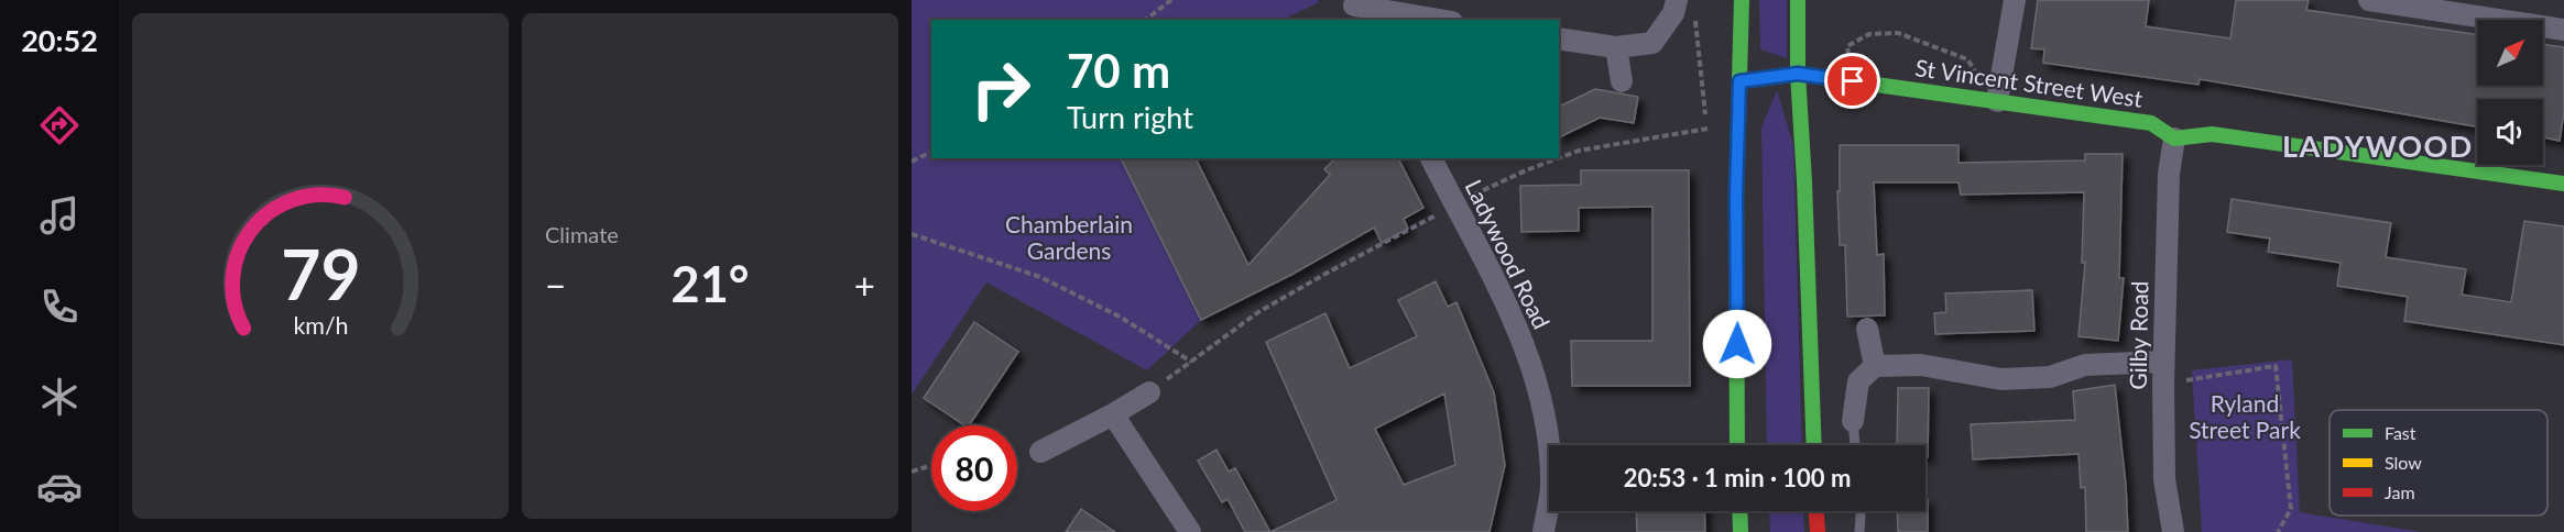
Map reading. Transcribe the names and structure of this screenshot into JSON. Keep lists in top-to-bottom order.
{
  "streets": {
    "main road": ["St Vincent Street West"],
    "street": ["Ladywood Road", "Gilby Road"]
  },
  "crossings": [
    ["St Vincent Street West", "Gilby Road"]
  ],
  "districts": ["LADYWOOD"],
  "parks": ["Chamberlain Gardens", "Ryland Street Park"],
  "legend": ["Fast", "Slow", "Jam"],
  "north": "top right",
  "page": {
    "tabs": "20:52",
    "tile": "Climate",
    "turn": ["70 m", "Turn right"],
    "heat": ["−", "21°", "+"],
    "limit": "80",
    "trip": "20:53 · 1 min · 100 m",
    "gauge": ["79", "km/h"]
  }
}
